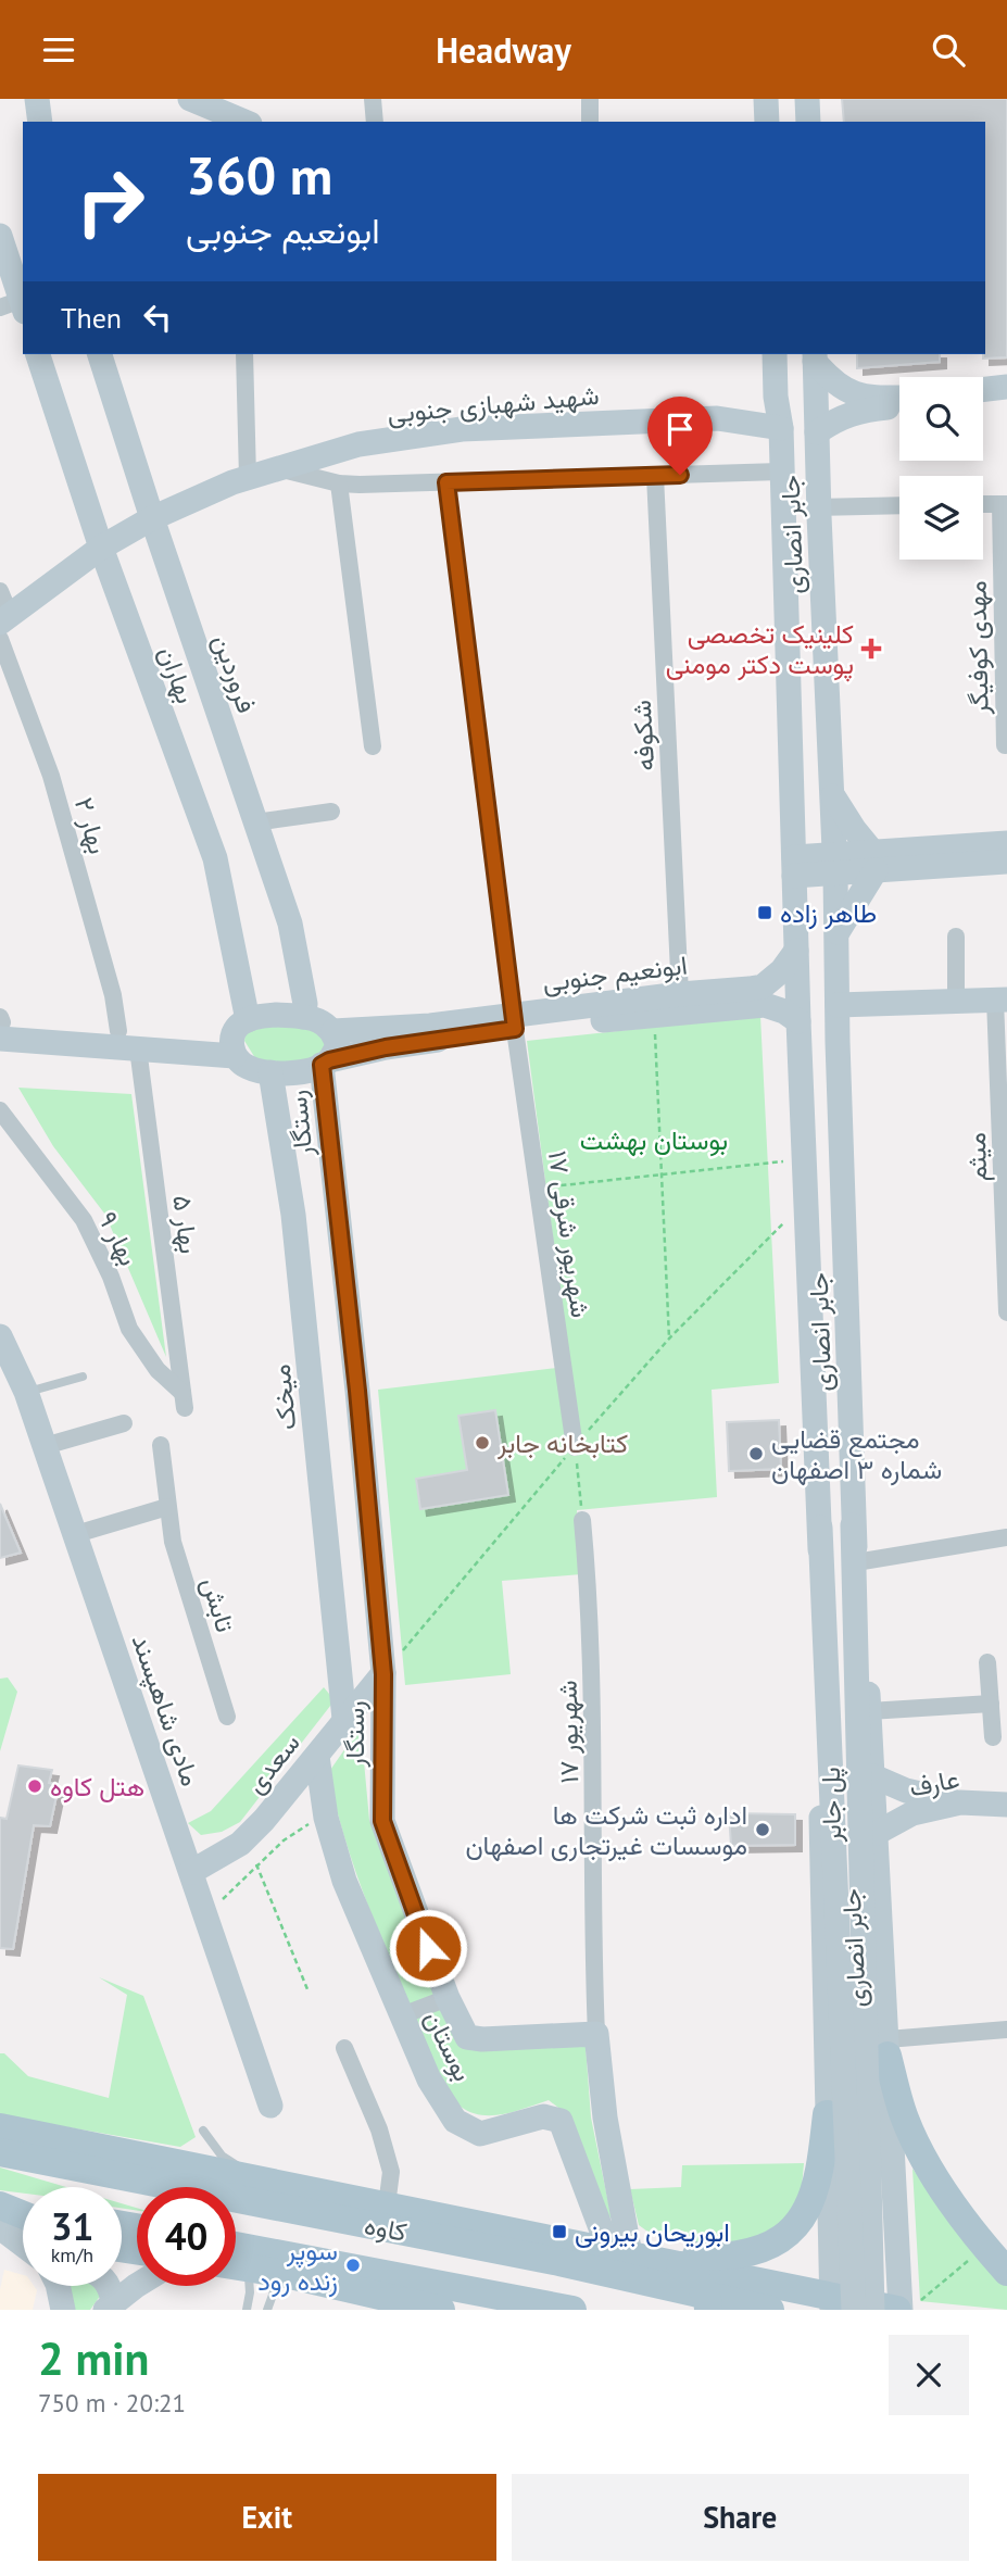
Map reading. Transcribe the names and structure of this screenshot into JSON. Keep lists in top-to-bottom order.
{
  "streets": {
    "main road": [
      "شهید شهبازی جنوبی",
      "جابر انصاری",
      "فروردین",
      "بهاران",
      "ابونعیم جنوبی",
      "رستگار",
      "میخک",
      "مادی شاهپسند",
      "سعدی",
      "عارف",
      "پل جابر",
      "بوستان",
      "کاوه"
    ],
    "street": [
      "مهدی کوفیگر",
      "شکوفه",
      "بهار ۲",
      "میثم",
      "بهار ۵",
      "۱۷ شهریور شرقی",
      "بهار ۹",
      "تابش",
      "۱۷ شهریور"
    ]
  },
  "crossings": [
    ["شهید شهبازی جنوبی", "جابر انصاری"],
    ["شهید شهبازی جنوبی", "فروردین"],
    ["شهید شهبازی جنوبی", "بهاران"],
    ["شهید شهبازی جنوبی", "بهار ۲"],
    ["جابر انصاری", "ابونعیم جنوبی"],
    ["جابر انصاری", "عارف"],
    ["جابر انصاری", "پل جابر"],
    ["فروردین", "بهاران"],
    ["فروردین", "ابونعیم جنوبی"],
    ["فروردین", "رستگار"],
    ["فروردین", "میخک"],
    ["بهاران", "ابونعیم جنوبی"],
    ["بهاران", "رستگار"],
    ["بهاران", "میخک"],
    ["شکوفه", "ابونعیم جنوبی"],
    ["ابونعیم جنوبی", "رستگار"],
    ["ابونعیم جنوبی", "۱۷ شهریور شرقی"],
    ["ابونعیم جنوبی", "میخک"],
    ["رستگار", "میخک"],
    ["رستگار", "۱۷ شهریور"],
    ["رستگار", "سعدی"],
    ["بهار ۵", "بهار ۹"],
    ["میخک", "سعدی"],
    ["مادی شاهپسند", "سعدی"],
    ["سعدی", "بوستان"]
  ],
  "parks": ["بوستان بهشت"],
  "places": {
    "health": ["کلینیک تخصصی پوست دکتر مومنی"],
    "transit": ["طاهر زاده", "ابوریحان بیرونی"],
    "other": [
      "کتابخانه جابر",
      "مجتمع قضایی شماره ۳ اصفهان",
      "هتل کاوه",
      "اداره ثبت شرکت ها موسسات غیرتجاری اصفهان",
      "سوپر زنده رود"
    ]
  },
  "page": {
    "header": "Headway",
    "turn": ["360 m", "ابونعیم جنوبی"],
    "then": "Then",
    "speed": "31 km/h",
    "limit": "40",
    "heading": ["2 min", "750 m · 20:21"],
    "buttons": ["Exit", "Share"]
  }
}
